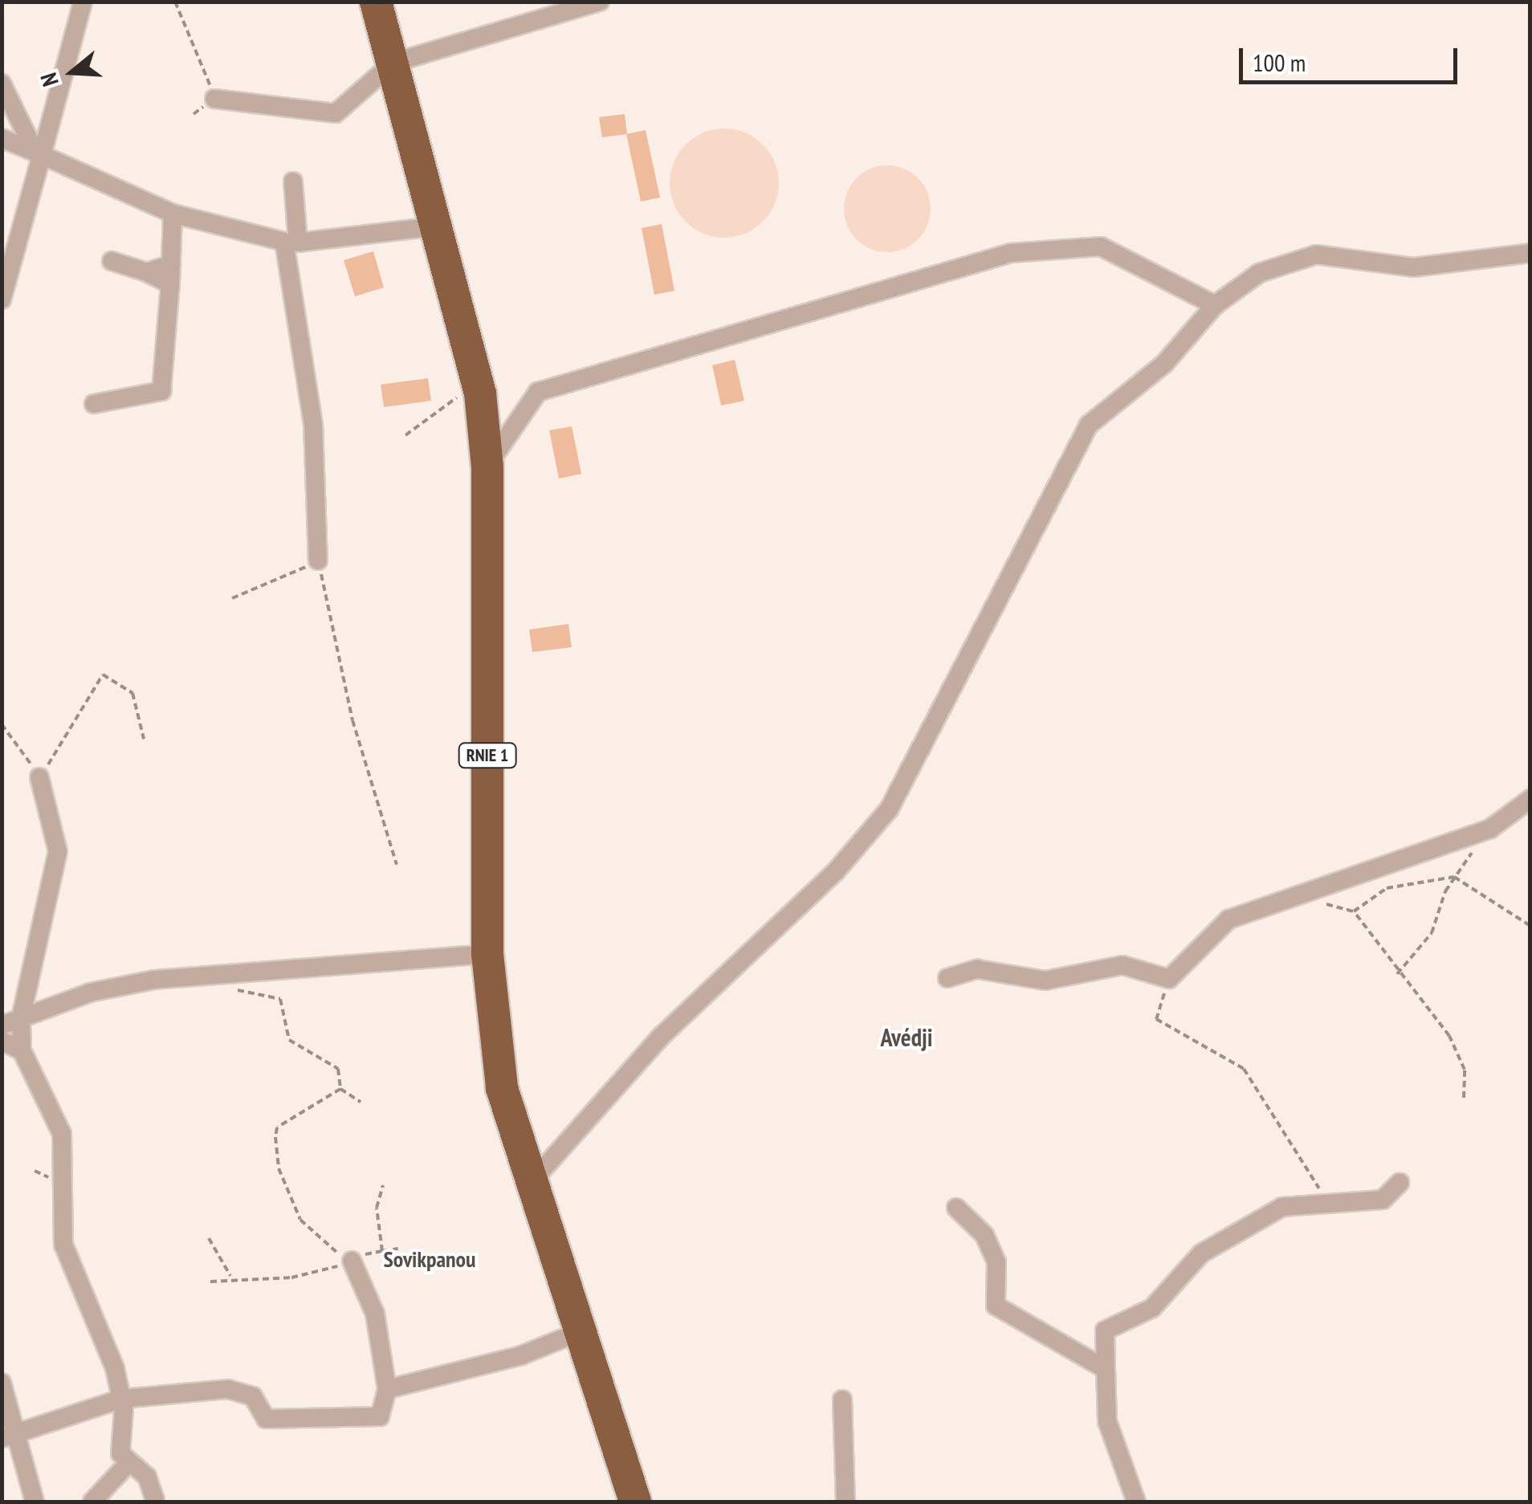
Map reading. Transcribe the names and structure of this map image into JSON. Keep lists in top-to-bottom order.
{
  "streets": {
    "highway": ["RNIE 1"]
  },
  "districts": ["Avédji", "Sovikpanou"],
  "scale_bar": "100 m",
  "north": "left"
}
